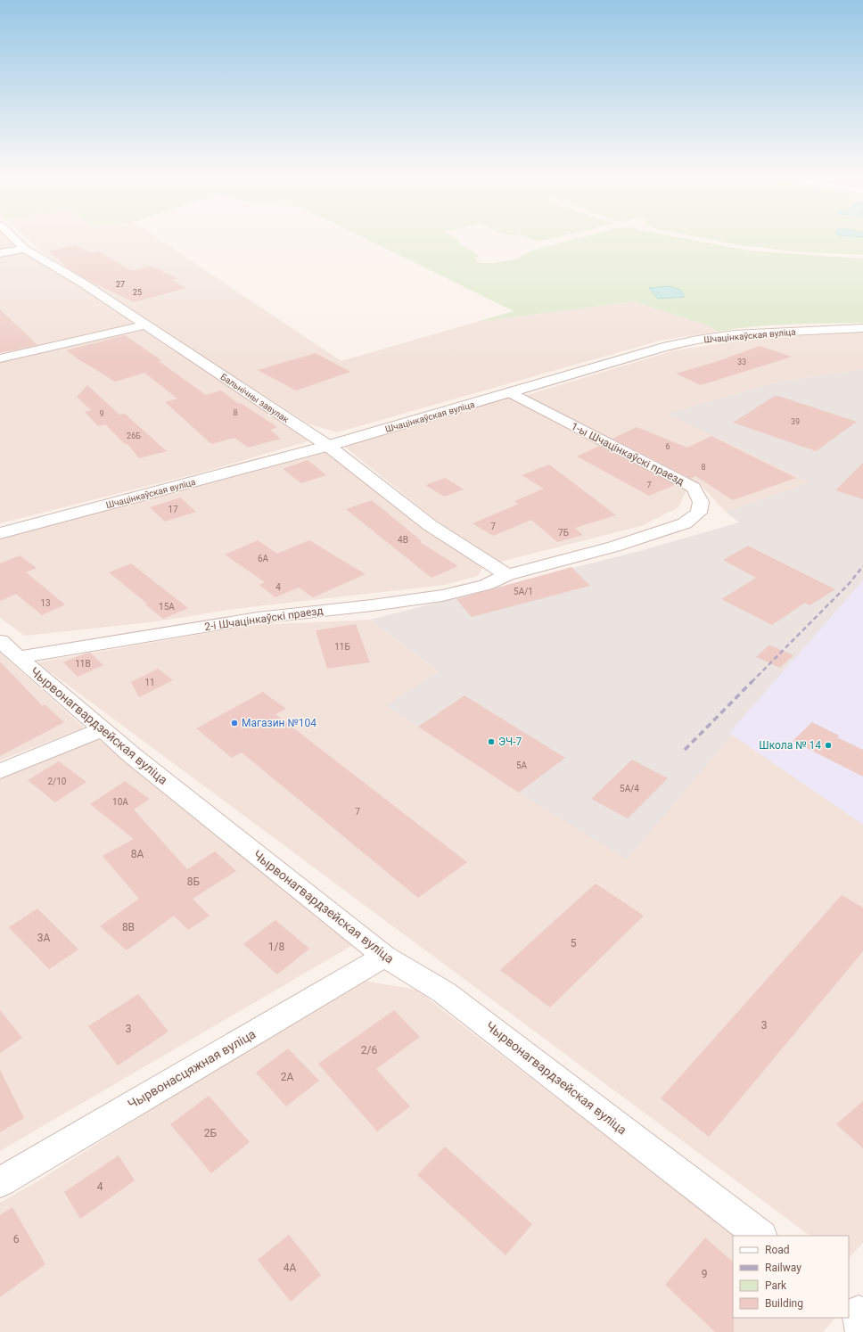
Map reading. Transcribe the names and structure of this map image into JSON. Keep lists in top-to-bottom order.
{
  "streets": {
    "street": [
      "Шчацінкаўская вуліца",
      "Бальнічны завулак",
      "1-ы Шчацінкаўскі праезд",
      "2-і Шчацінкаўскі праезд",
      "Чырвонагвардзейская вуліца",
      "Чырвонасцяжная вуліца"
    ]
  },
  "crossings": [
    ["Шчацінкаўская вуліца", "Бальнічны завулак"],
    ["Шчацінкаўская вуліца", "1-ы Шчацінкаўскі праезд"],
    ["Бальнічны завулак", "1-ы Шчацінкаўскі праезд"],
    ["Бальнічны завулак", "2-і Шчацінкаўскі праезд"],
    ["1-ы Шчацінкаўскі праезд", "2-і Шчацінкаўскі праезд"],
    ["2-і Шчацінкаўскі праезд", "Чырвонагвардзейская вуліца"],
    ["Чырвонагвардзейская вуліца", "Чырвонасцяжная вуліца"]
  ],
  "places": ["Магазин №104", "ЭЧ-7", "Школа № 14"],
  "house_numbers": [
    "27",
    "25",
    "33",
    "8",
    "9",
    "39",
    "26Б",
    "6",
    "8",
    "7",
    "17",
    "7",
    "7Б",
    "4В",
    "6А",
    "4",
    "5А/1",
    "13",
    "15А",
    "11Б",
    "11В",
    "11",
    "5А",
    "2/10",
    "5А/4",
    "10А",
    "7",
    "8А",
    "8Б",
    "8В",
    "3А",
    "5",
    "1/8",
    "3",
    "3",
    "2/6",
    "2А",
    "2Б",
    "4",
    "6",
    "4А",
    "9"
  ],
  "legend": [
    "Road",
    "Railway",
    "Park",
    "Building"
  ]
}
